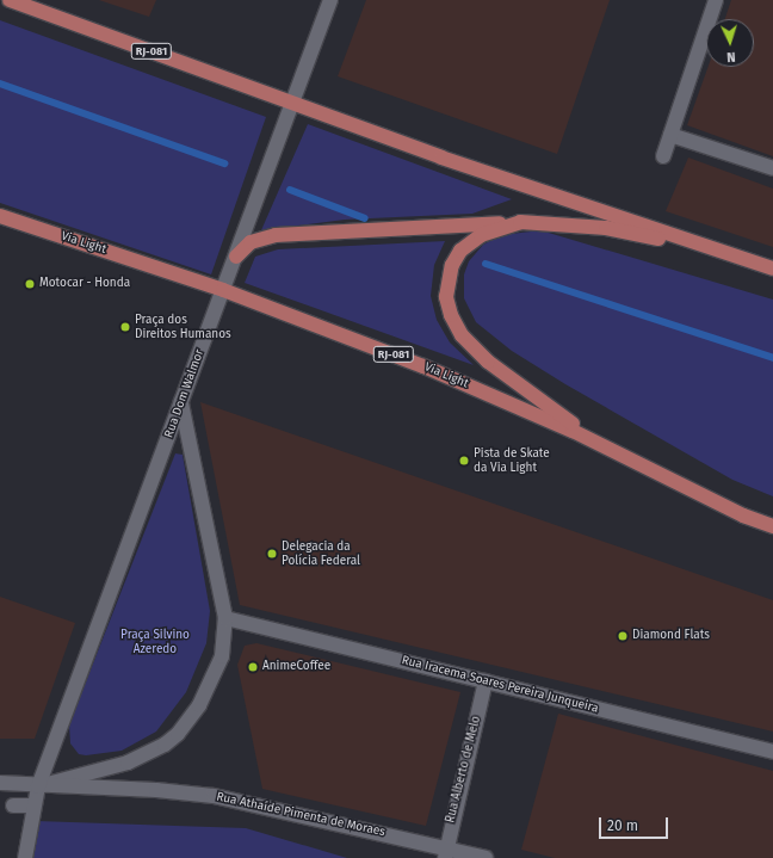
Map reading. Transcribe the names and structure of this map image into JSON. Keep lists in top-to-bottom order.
{
  "streets": {
    "main road": ["RJ-081", "Via Light"],
    "street": [
      "Rua Dom Walmor",
      "Rua Iracema Soares Pereira Junqueira",
      "Rua Alberto de Melo",
      "Rua Athaíde Pimenta de Moraes"
    ]
  },
  "crossings": [
    ["RJ-081", "Rua Dom Walmor"],
    ["Via Light", "Rua Dom Walmor"],
    ["Rua Dom Walmor", "Rua Athaíde Pimenta de Moraes"],
    ["Rua Iracema Soares Pereira Junqueira", "Rua Alberto de Melo"],
    ["Rua Alberto de Melo", "Rua Athaíde Pimenta de Moraes"]
  ],
  "parks": ["Praça Silvino Azeredo"],
  "places": [
    "Motocar - Honda",
    "Praça dos Direitos Humanos",
    "Pista de Skate da Via Light",
    "Delegacia da Polícia Federal",
    "Diamond Flats",
    "AnimeCoffee"
  ],
  "scale_bar": "20 m",
  "north": "bottom"
}
